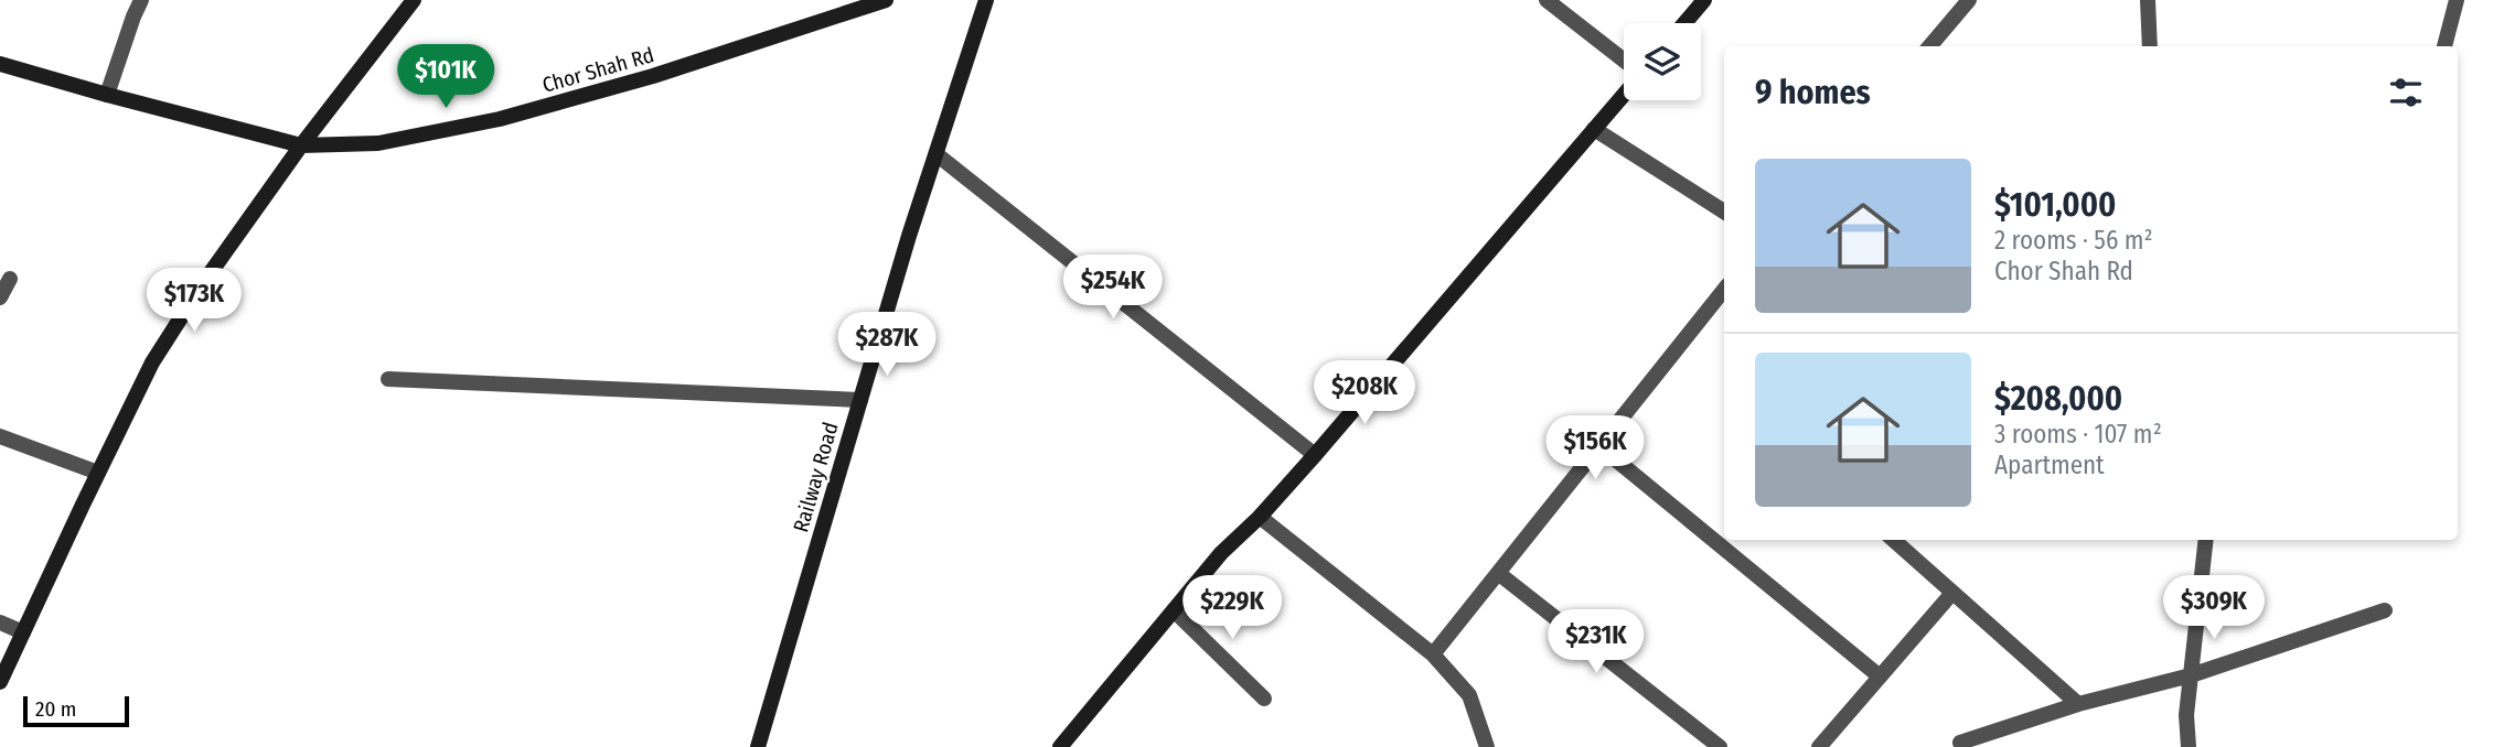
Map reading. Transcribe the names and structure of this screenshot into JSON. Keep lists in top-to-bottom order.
{
  "streets": {
    "street": ["Chor Shah Rd", "Railway Road"]
  },
  "scale_bar": "20 m",
  "page": {
    "price": [
      "$101K",
      "$254K",
      "$173K",
      "$287K",
      "$208K",
      "$156K",
      "$229K",
      "$309K",
      "$231K"
    ],
    "heading": "9 homes",
    "list": [
      {
        "name": "$101,000",
        "note": "2 rooms · 56 m² · Chor Shah Rd"
      },
      {
        "name": "$208,000",
        "note": "3 rooms · 107 m² · Apartment"
      }
    ],
    "scale": "20 m"
  }
}
